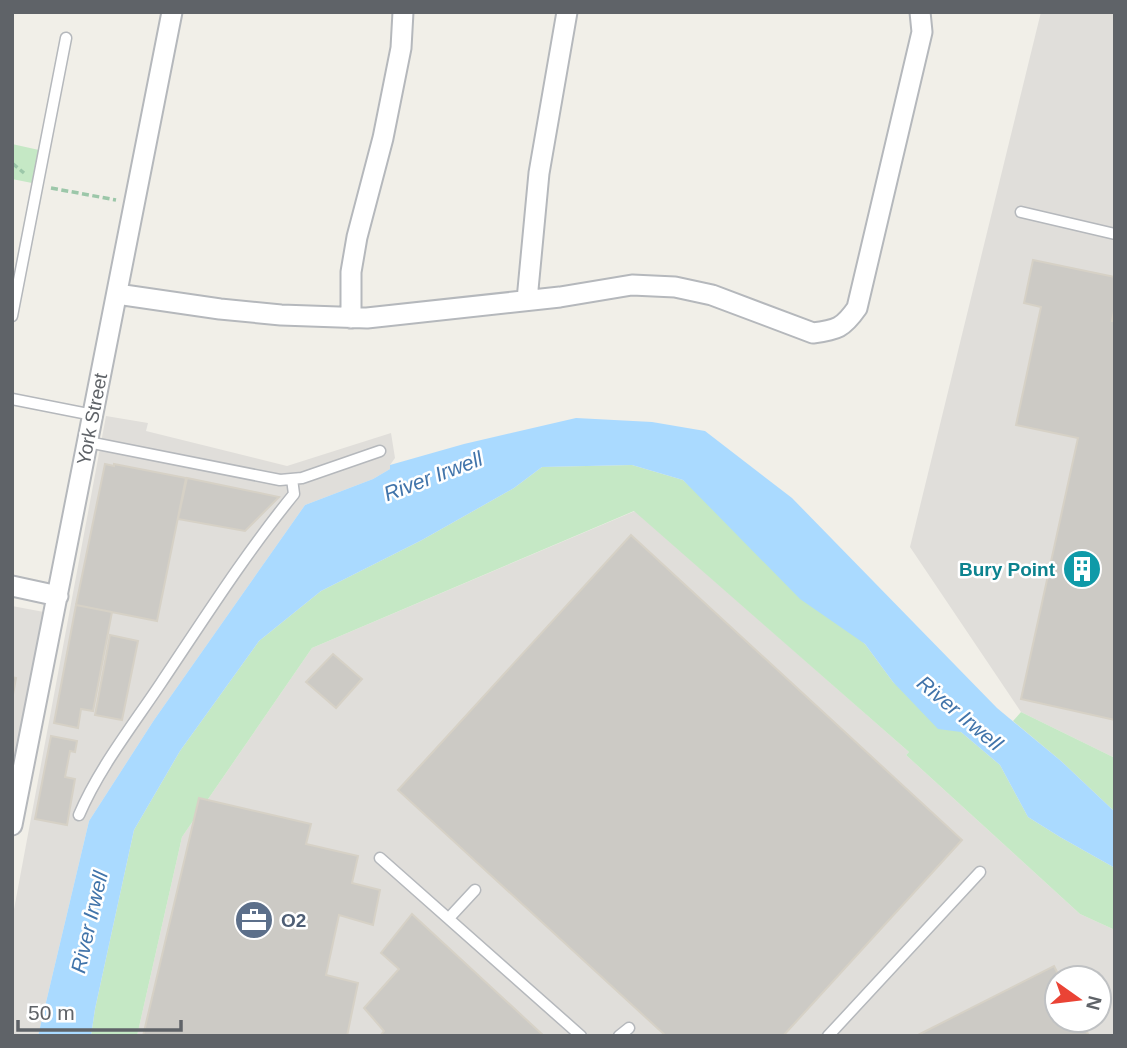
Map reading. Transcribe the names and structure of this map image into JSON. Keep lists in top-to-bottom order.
{
  "streets": {
    "street": ["York Street"]
  },
  "water": ["River Irwell"],
  "places": {
    "building": ["Bury Point"],
    "office": ["O2"]
  },
  "scale_bar": "50 m",
  "north": "right"
}
